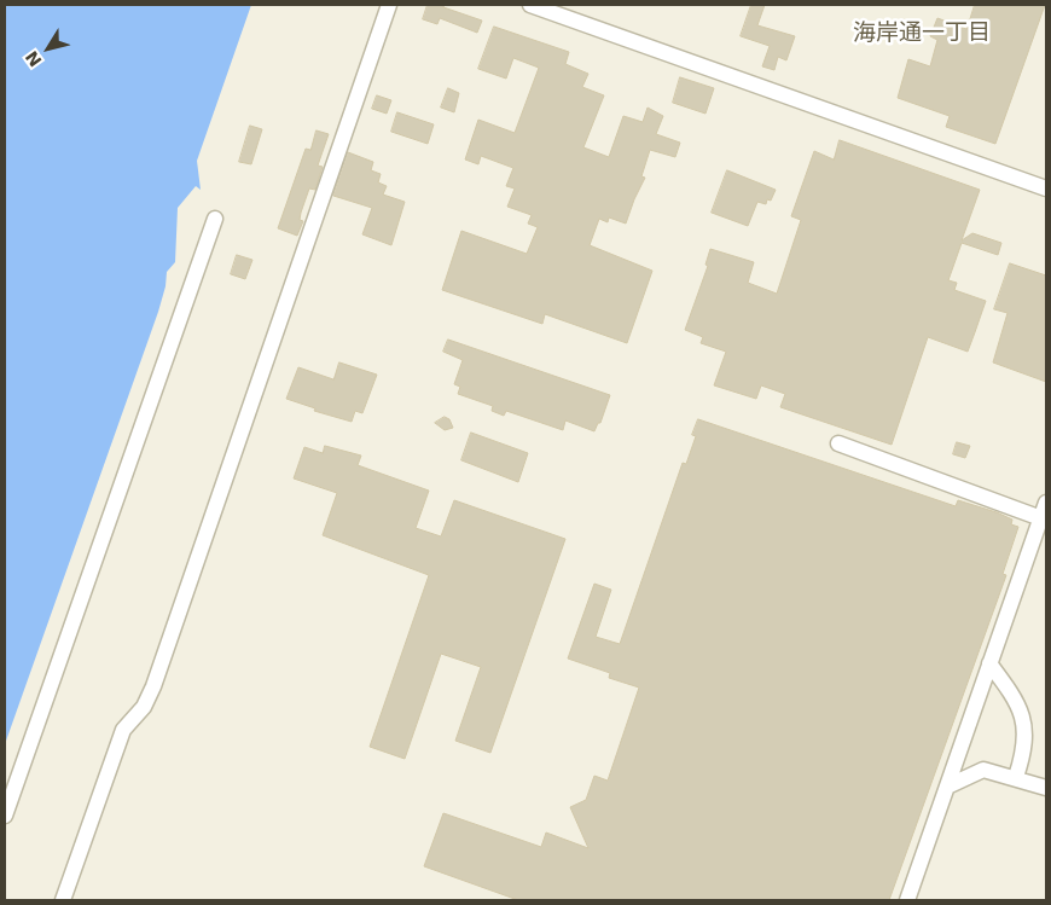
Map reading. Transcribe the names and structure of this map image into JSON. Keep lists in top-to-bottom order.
{
  "districts": ["海岸通一丁目"],
  "north": "bottom left"
}
